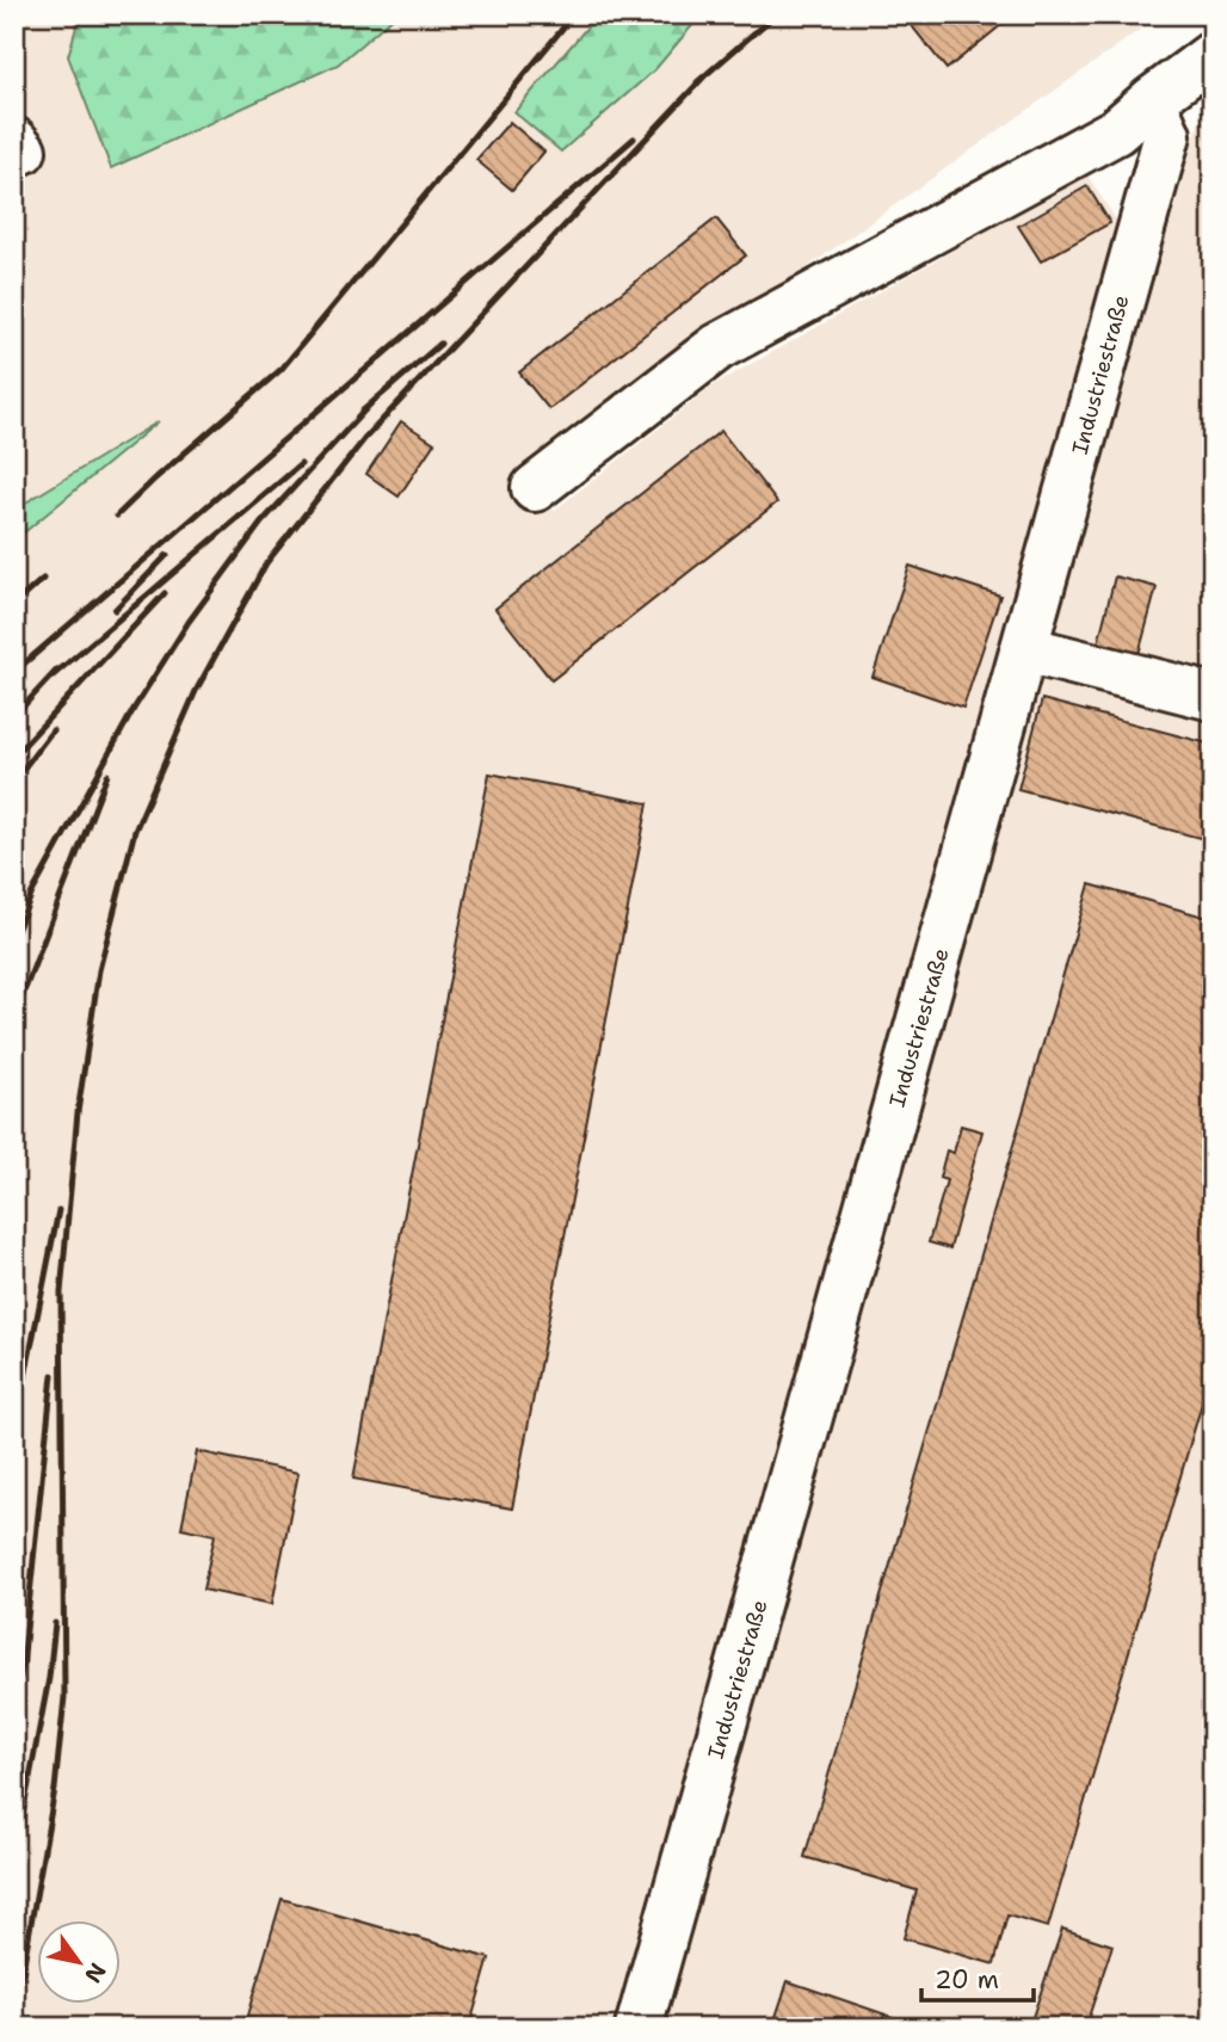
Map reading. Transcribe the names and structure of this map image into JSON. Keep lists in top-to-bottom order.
{
  "streets": {
    "street": ["Industriestraße"]
  },
  "scale_bar": "20 m",
  "north": "bottom right"
}
